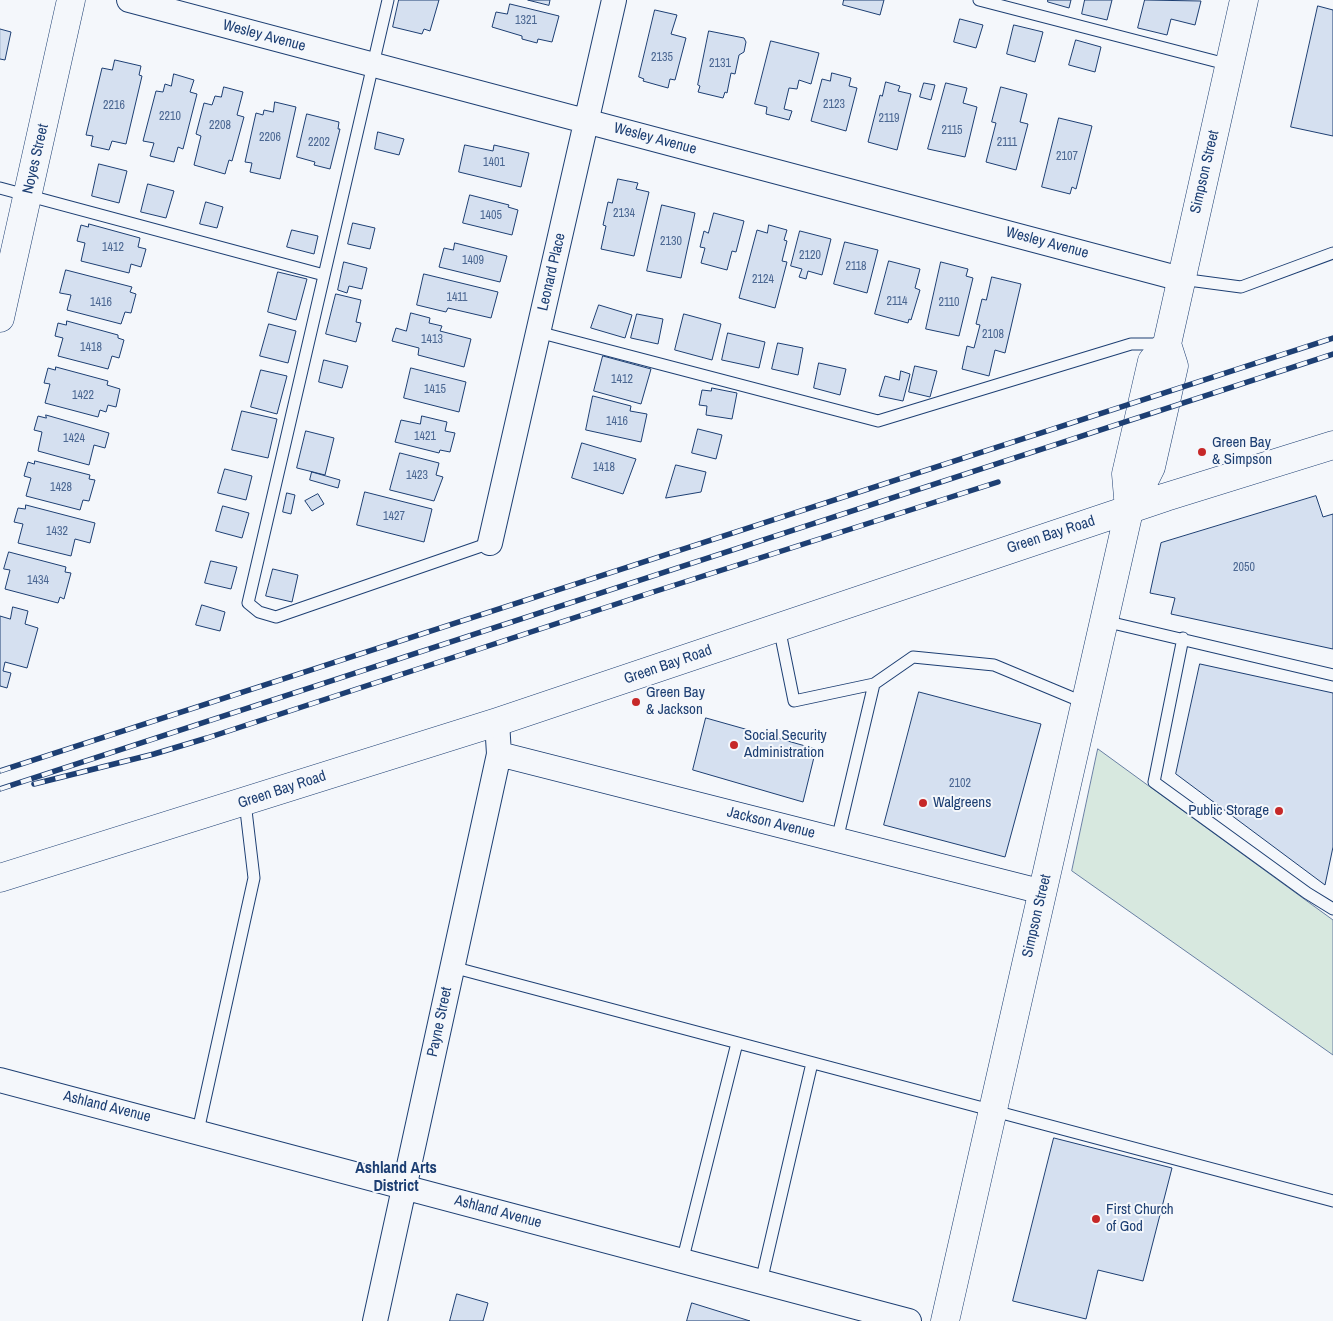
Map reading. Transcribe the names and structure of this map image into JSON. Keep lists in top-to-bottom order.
{
  "streets": {
    "street": [
      "Wesley Avenue",
      "Noyes Street",
      "Simpson Street",
      "Leonard Place",
      "Green Bay Road",
      "Jackson Avenue",
      "Payne Street",
      "Ashland Avenue"
    ]
  },
  "crossings": [
    ["Wesley Avenue", "Simpson Street"],
    ["Wesley Avenue", "Leonard Place"],
    ["Simpson Street", "Green Bay Road"],
    ["Simpson Street", "Jackson Avenue"],
    ["Green Bay Road", "Payne Street"],
    ["Jackson Avenue", "Payne Street"],
    ["Payne Street", "Ashland Avenue"]
  ],
  "districts": ["Ashland Arts District"],
  "places": [
    "Green Bay & Simpson",
    "Green Bay & Jackson",
    "Social Security Administration",
    "Walgreens",
    "Public Storage",
    "First Church of God"
  ],
  "house_numbers": [
    "1321",
    "2135",
    "2131",
    "2123",
    "2216",
    "2210",
    "2119",
    "2208",
    "2115",
    "2206",
    "2202",
    "2111",
    "2107",
    "1401",
    "2134",
    "1405",
    "2130",
    "1412",
    "2120",
    "1409",
    "2118",
    "2124",
    "1411",
    "2114",
    "1416",
    "2110",
    "2108",
    "1413",
    "1418",
    "1412",
    "1415",
    "1422",
    "1416",
    "1421",
    "1424",
    "1418",
    "1423",
    "1428",
    "1427",
    "1432",
    "2050",
    "1434",
    "2102"
  ]
}
